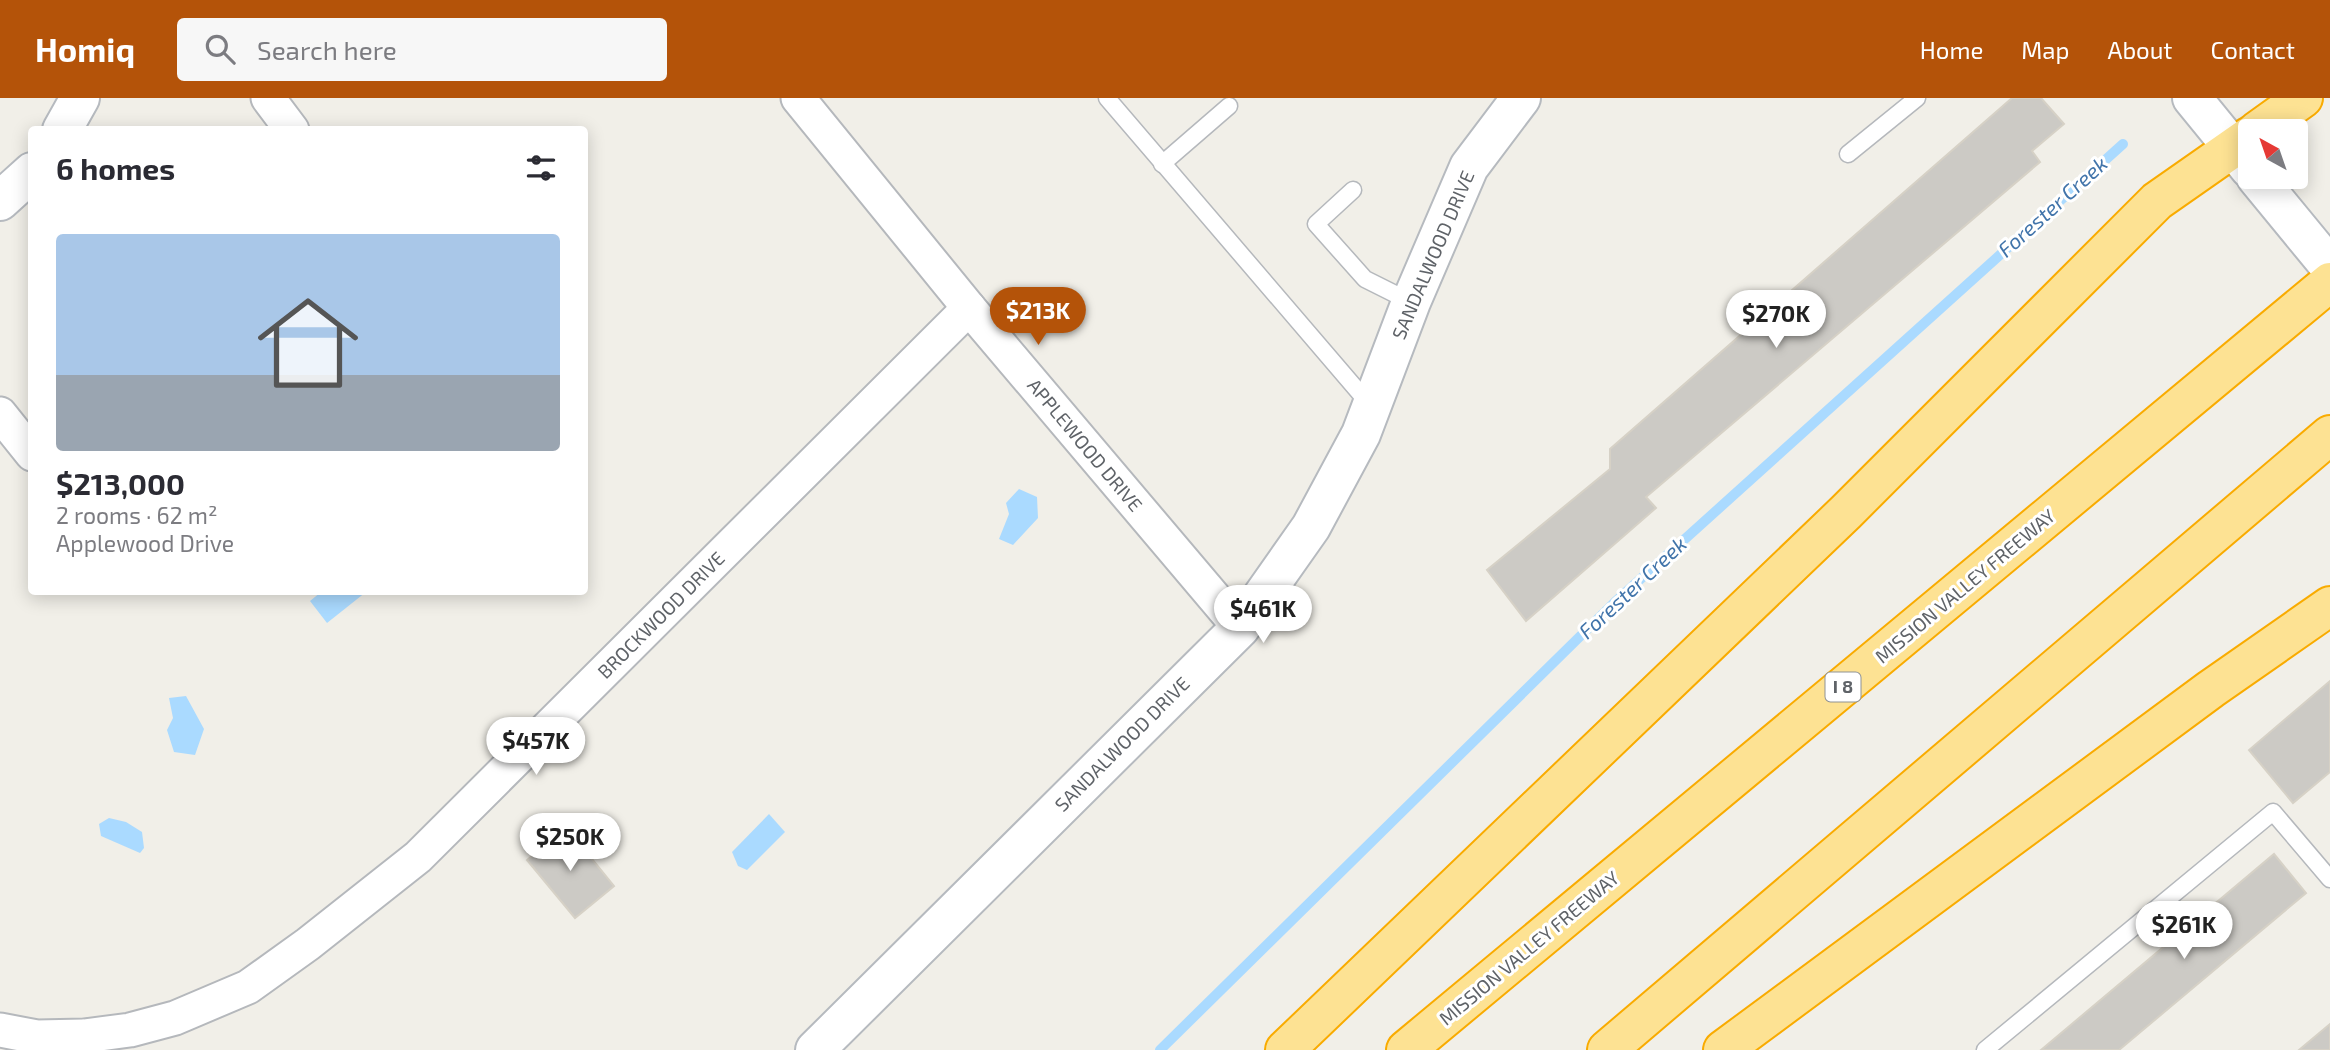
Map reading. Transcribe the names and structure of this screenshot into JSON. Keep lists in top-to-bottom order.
{
  "streets": {
    "highway": ["MISSION VALLEY FREEWAY", "I 8"],
    "street": ["SANDALWOOD DRIVE", "APPLEWOOD DRIVE", "BROCKWOOD DRIVE"]
  },
  "crossings": [
    ["SANDALWOOD DRIVE", "APPLEWOOD DRIVE"],
    ["APPLEWOOD DRIVE", "BROCKWOOD DRIVE"]
  ],
  "water": ["Forester Creek"],
  "north": "top left",
  "page": {
    "header": "Homiq",
    "search": "Search here",
    "nav": [
      "Home",
      "Map",
      "About",
      "Contact"
    ],
    "heading": "6 homes",
    "list": [
      {
        "name": "$213,000",
        "note": "2 rooms · 62 m² · Applewood Drive"
      }
    ],
    "price": [
      "$213K",
      "$270K",
      "$461K",
      "$457K",
      "$250K",
      "$261K"
    ]
  }
}
